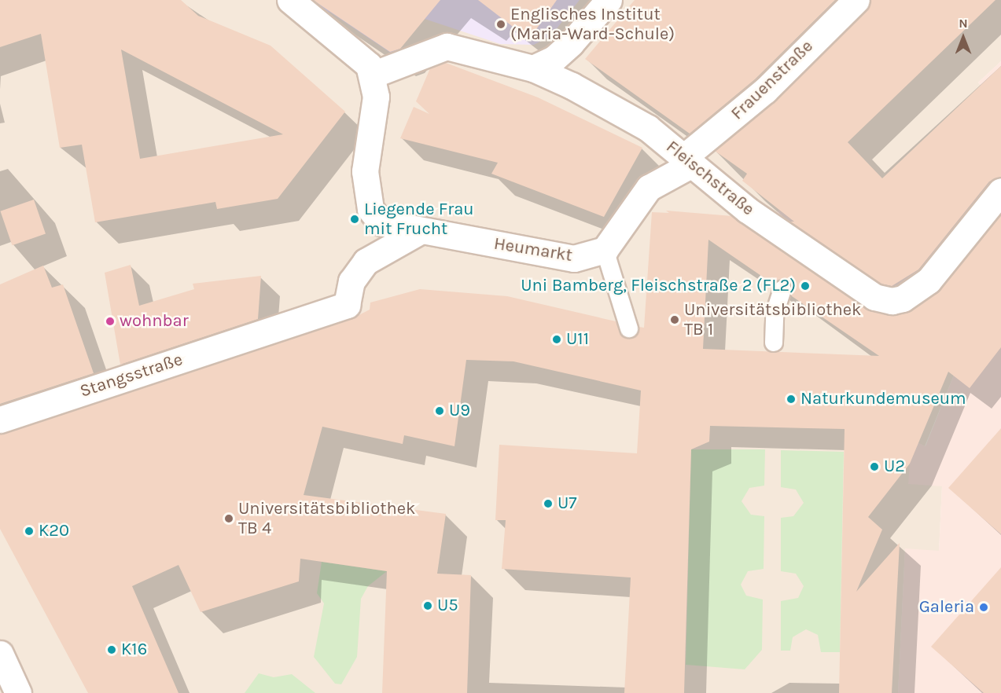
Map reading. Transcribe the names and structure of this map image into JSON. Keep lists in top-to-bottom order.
{
  "streets": {
    "street": [
      "Frauenstraße",
      "Fleischstraße",
      "Heumarkt",
      "Stangsstraße"
    ]
  },
  "crossings": [
    ["Frauenstraße", "Fleischstraße"],
    ["Fleischstraße", "Heumarkt"],
    ["Heumarkt", "Stangsstraße"]
  ],
  "places": [
    "Englisches Institut (Maria-Ward-Schule)",
    "Liegende Frau mit Frucht",
    "Uni Bamberg, Fleischstraße 2 (FL2)",
    "Universitätsbibliothek TB 1",
    "wohnbar",
    "U11",
    "Naturkundemuseum",
    "U9",
    "U2",
    "U7",
    "Universitätsbibliothek TB 4",
    "K20",
    "U5",
    "Galeria",
    "K16"
  ],
  "north": "top"
}
